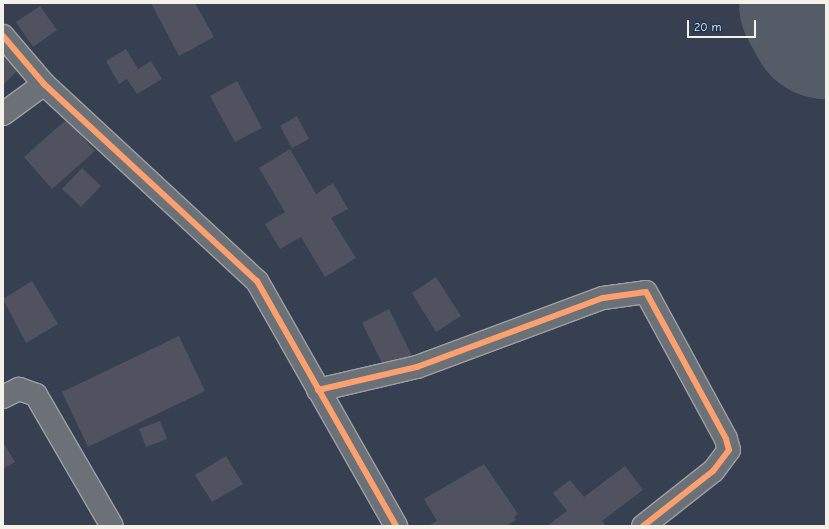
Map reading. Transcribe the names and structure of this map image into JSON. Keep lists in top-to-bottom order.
{
  "scale_bar": "20 m"
}
